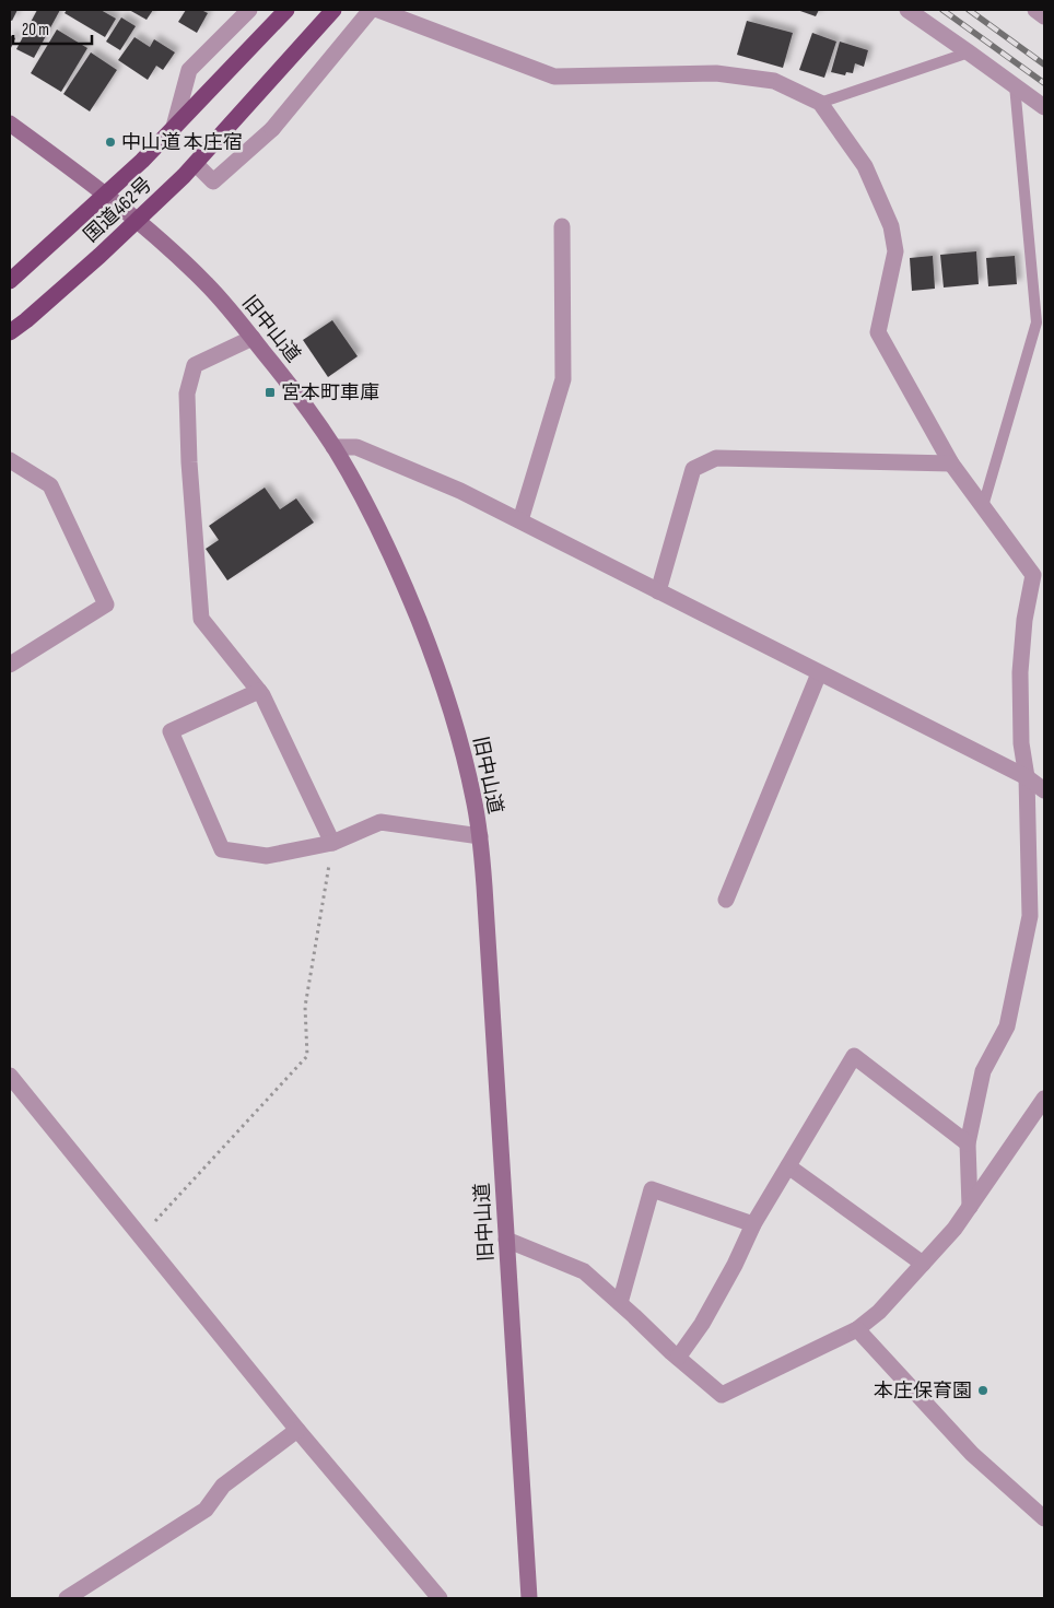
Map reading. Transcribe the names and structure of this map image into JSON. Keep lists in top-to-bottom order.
{
  "streets": {
    "highway": ["国道462号"],
    "main road": ["旧中山道"]
  },
  "crossings": [
    ["国道462号", "旧中山道"]
  ],
  "places": {
    "other": ["中山道 本庄宿", "本庄保育園"],
    "transit": ["宮本町車庫"]
  },
  "scale_bar": "20 m"
}
